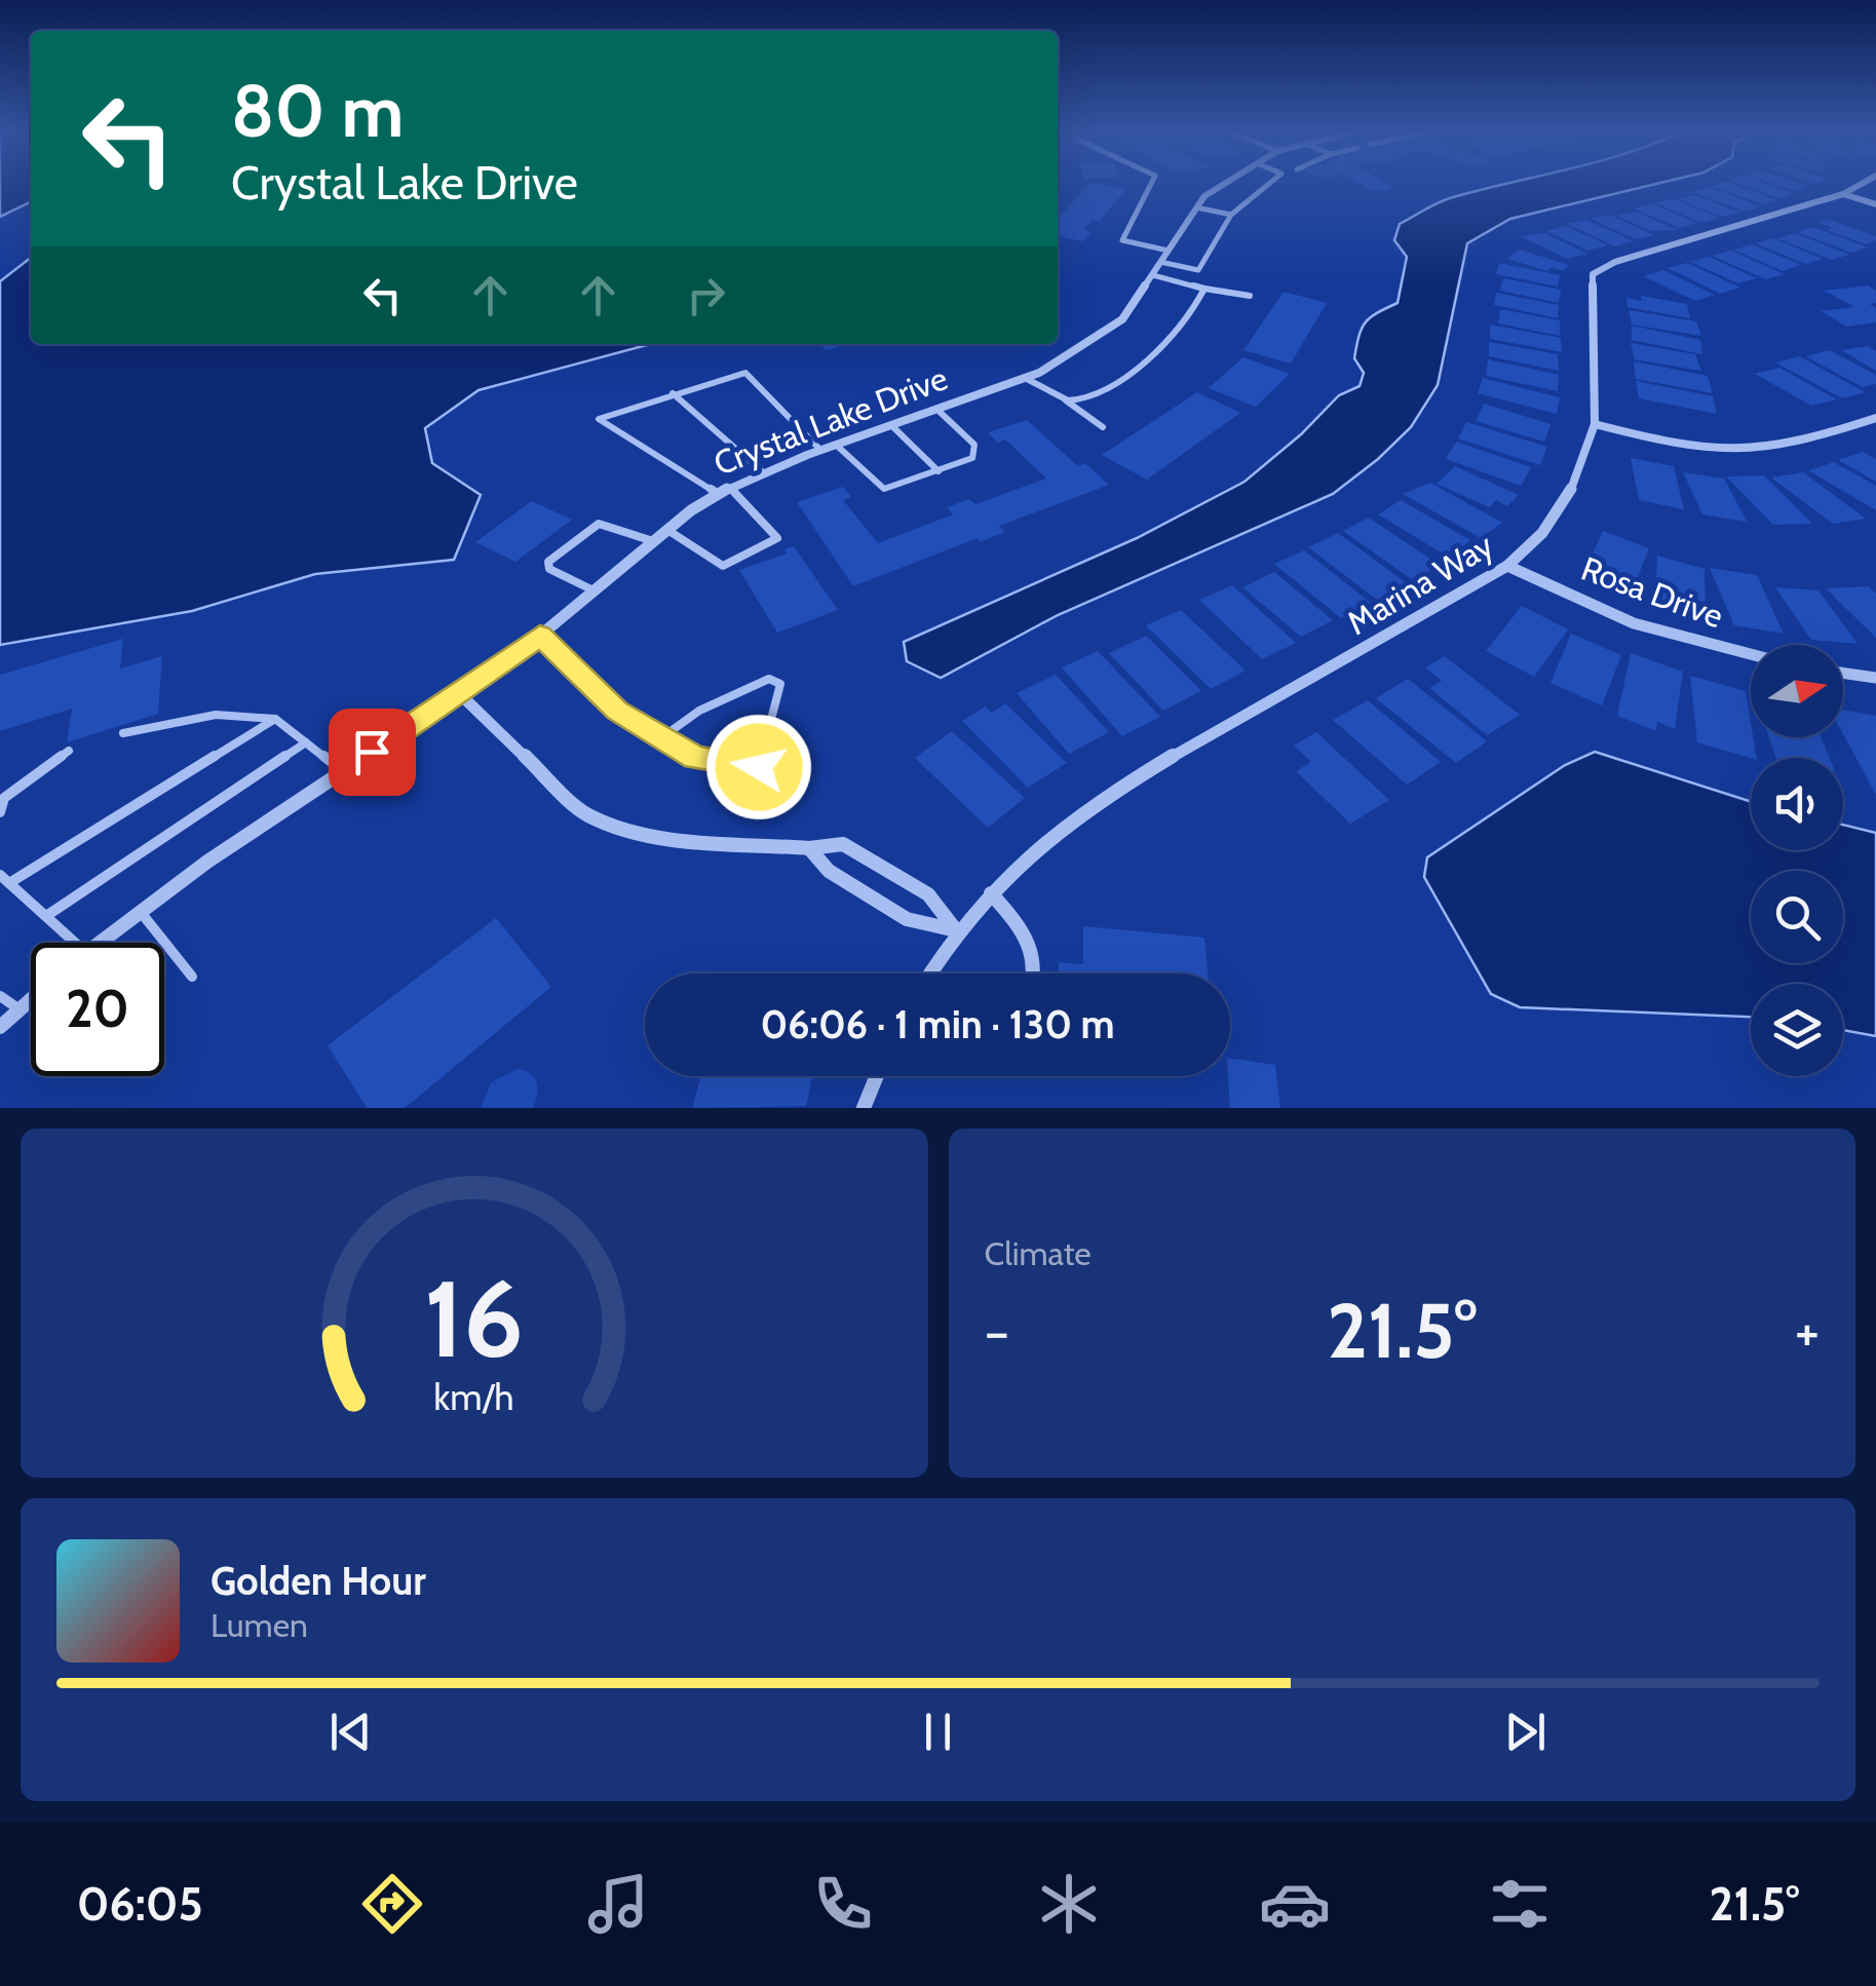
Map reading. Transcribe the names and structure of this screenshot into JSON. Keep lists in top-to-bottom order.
{
  "streets": {
    "street": ["Crystal Lake Drive", "Marina Way", "Rosa Drive"]
  },
  "crossings": [
    ["Marina Way", "Rosa Drive"]
  ],
  "north": "right",
  "page": {
    "turn": ["80 m", "Crystal Lake Drive"],
    "limit": "20",
    "trip": "06:06 · 1 min · 130 m",
    "tile": "Climate",
    "heat": ["−", "21.5°", "+"],
    "song": ["Golden Hour", "Lumen"],
    "tabs": ["06:05", "21.5°"],
    "gauge": ["16", "km/h"]
  }
}
